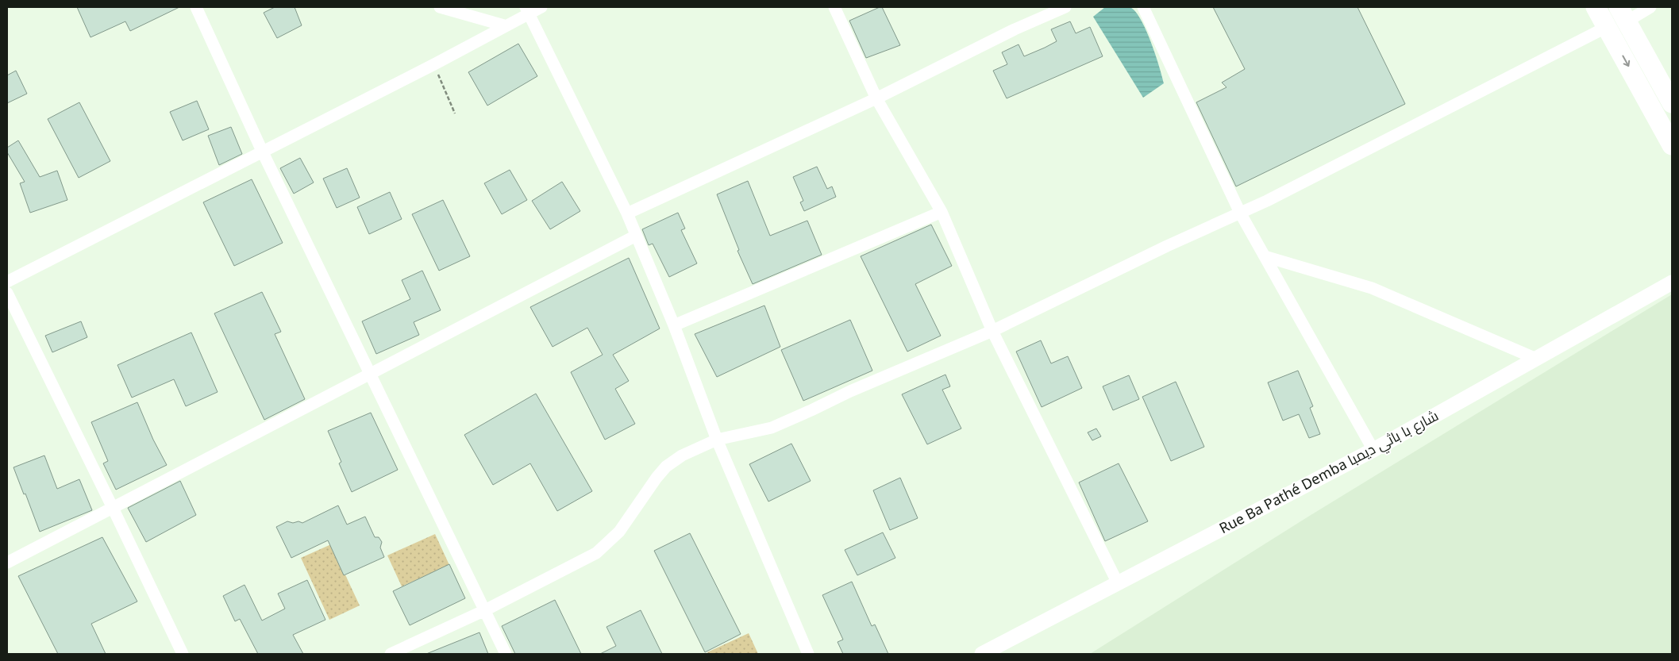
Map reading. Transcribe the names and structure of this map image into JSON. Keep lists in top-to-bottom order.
{
  "streets": {
    "street": ["Rue Ba Pathé Demba شارع با باثي ديمبا"]
  }
}
